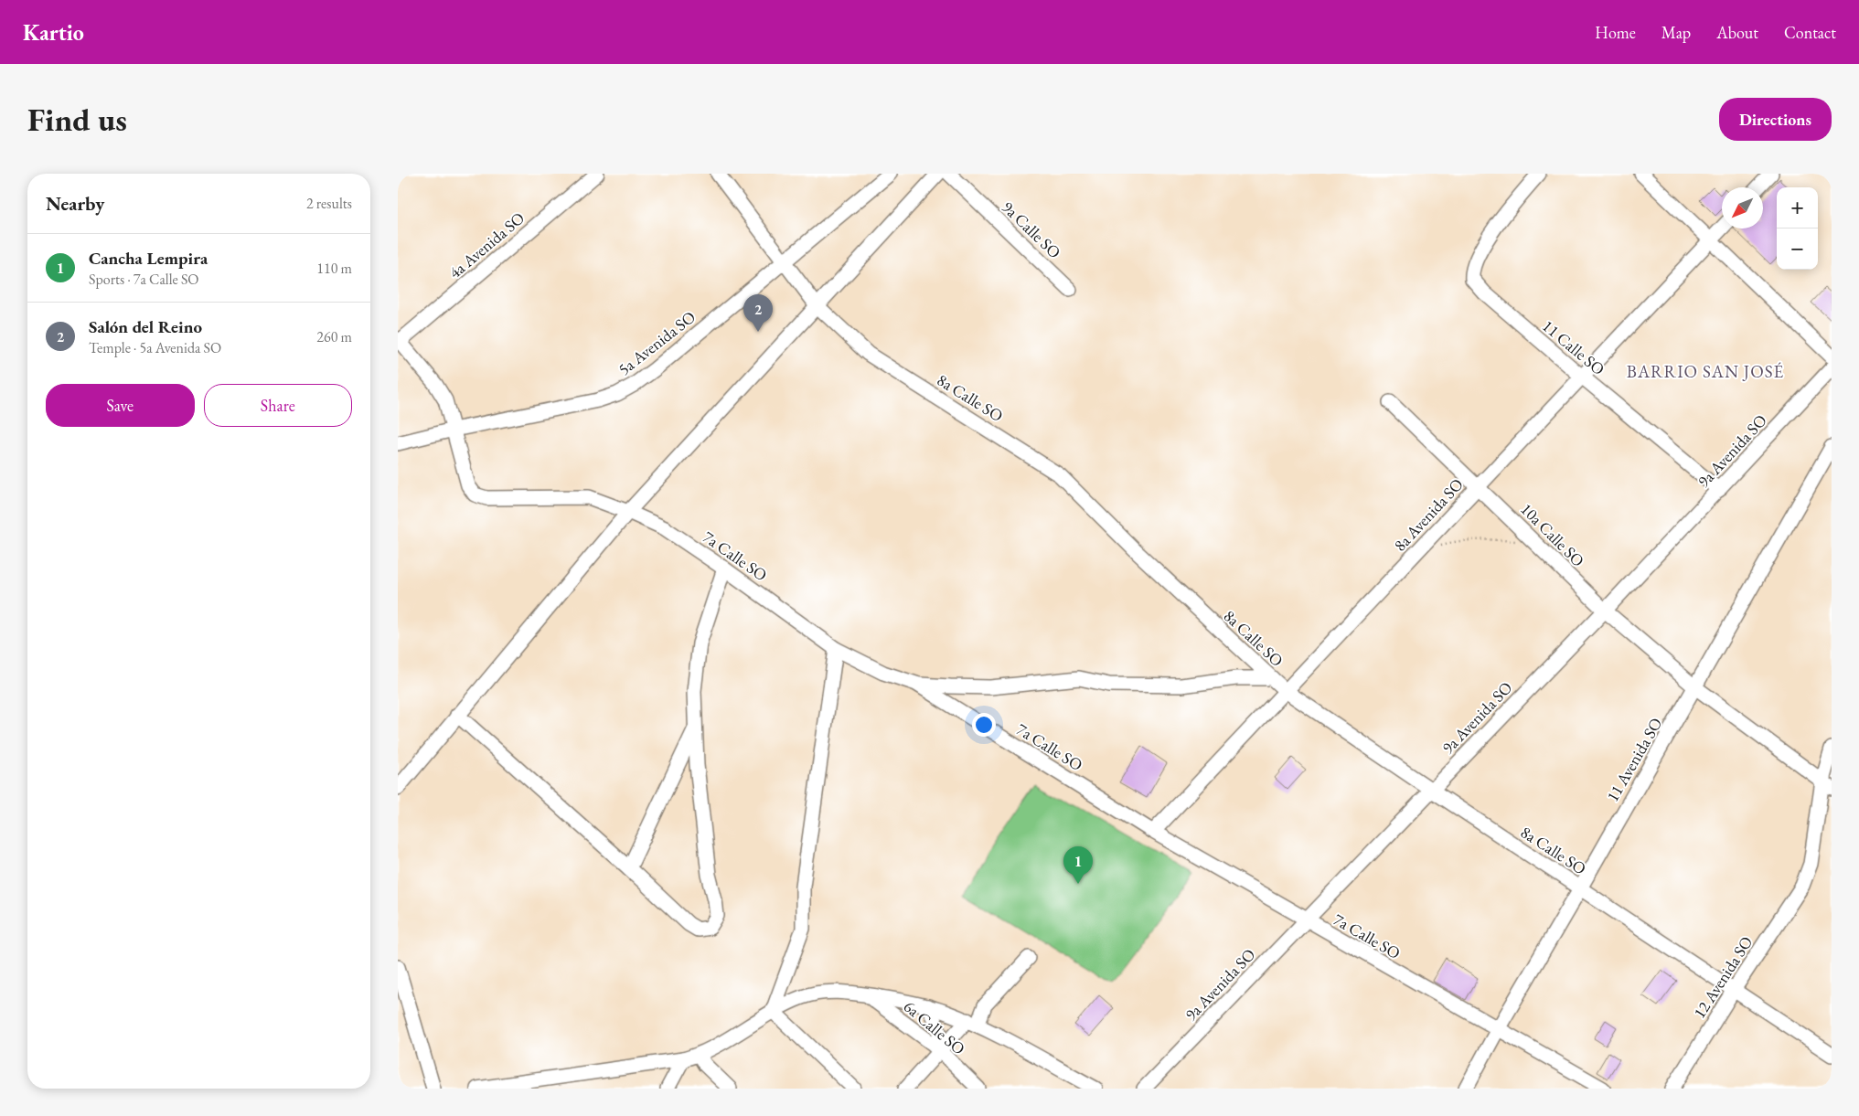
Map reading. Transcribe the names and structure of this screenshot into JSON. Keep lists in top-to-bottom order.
{
  "streets": {
    "street": [
      "9a Calle SO",
      "4a Avenida SO",
      "5a Avenida SO",
      "11 Calle SO",
      "8a Calle SO",
      "9a Avenida SO",
      "8a Avenida SO",
      "10a Calle SO",
      "7a Calle SO",
      "11 Avenida SO",
      "12 Avenida SO",
      "6a Calle SO"
    ]
  },
  "crossings": [
    ["4a Avenida SO", "7a Calle SO"],
    ["5a Avenida SO", "8a Calle SO"],
    ["5a Avenida SO", "7a Calle SO"],
    ["11 Calle SO", "9a Avenida SO"],
    ["11 Calle SO", "8a Avenida SO"],
    ["8a Calle SO", "9a Avenida SO"],
    ["8a Calle SO", "8a Avenida SO"],
    ["8a Calle SO", "11 Avenida SO"],
    ["8a Calle SO", "12 Avenida SO"],
    ["9a Avenida SO", "10a Calle SO"],
    ["9a Avenida SO", "7a Calle SO"],
    ["8a Avenida SO", "10a Calle SO"],
    ["8a Avenida SO", "7a Calle SO"],
    ["10a Calle SO", "11 Avenida SO"],
    ["10a Calle SO", "12 Avenida SO"],
    ["7a Calle SO", "11 Avenida SO"]
  ],
  "districts": ["BARRIO SAN JOSÉ"],
  "north": "bottom left",
  "page": {
    "header": "Kartio",
    "nav": [
      "Home",
      "Map",
      "About",
      "Contact"
    ],
    "buttons": [
      "Directions",
      ["Save", "Share"]
    ],
    "title": "Find us",
    "heading": ["Nearby", "2 results"],
    "map_buttons": ["+", "−"],
    "list": [
      {
        "mark": "1",
        "name": "Cancha Lempira",
        "note": "Sports · 7a Calle SO",
        "value": "110 m"
      },
      {
        "mark": "2",
        "name": "Salón del Reino",
        "note": "Temple · 5a Avenida SO",
        "value": "260 m"
      }
    ],
    "pins": ["2", "1"]
  }
}
